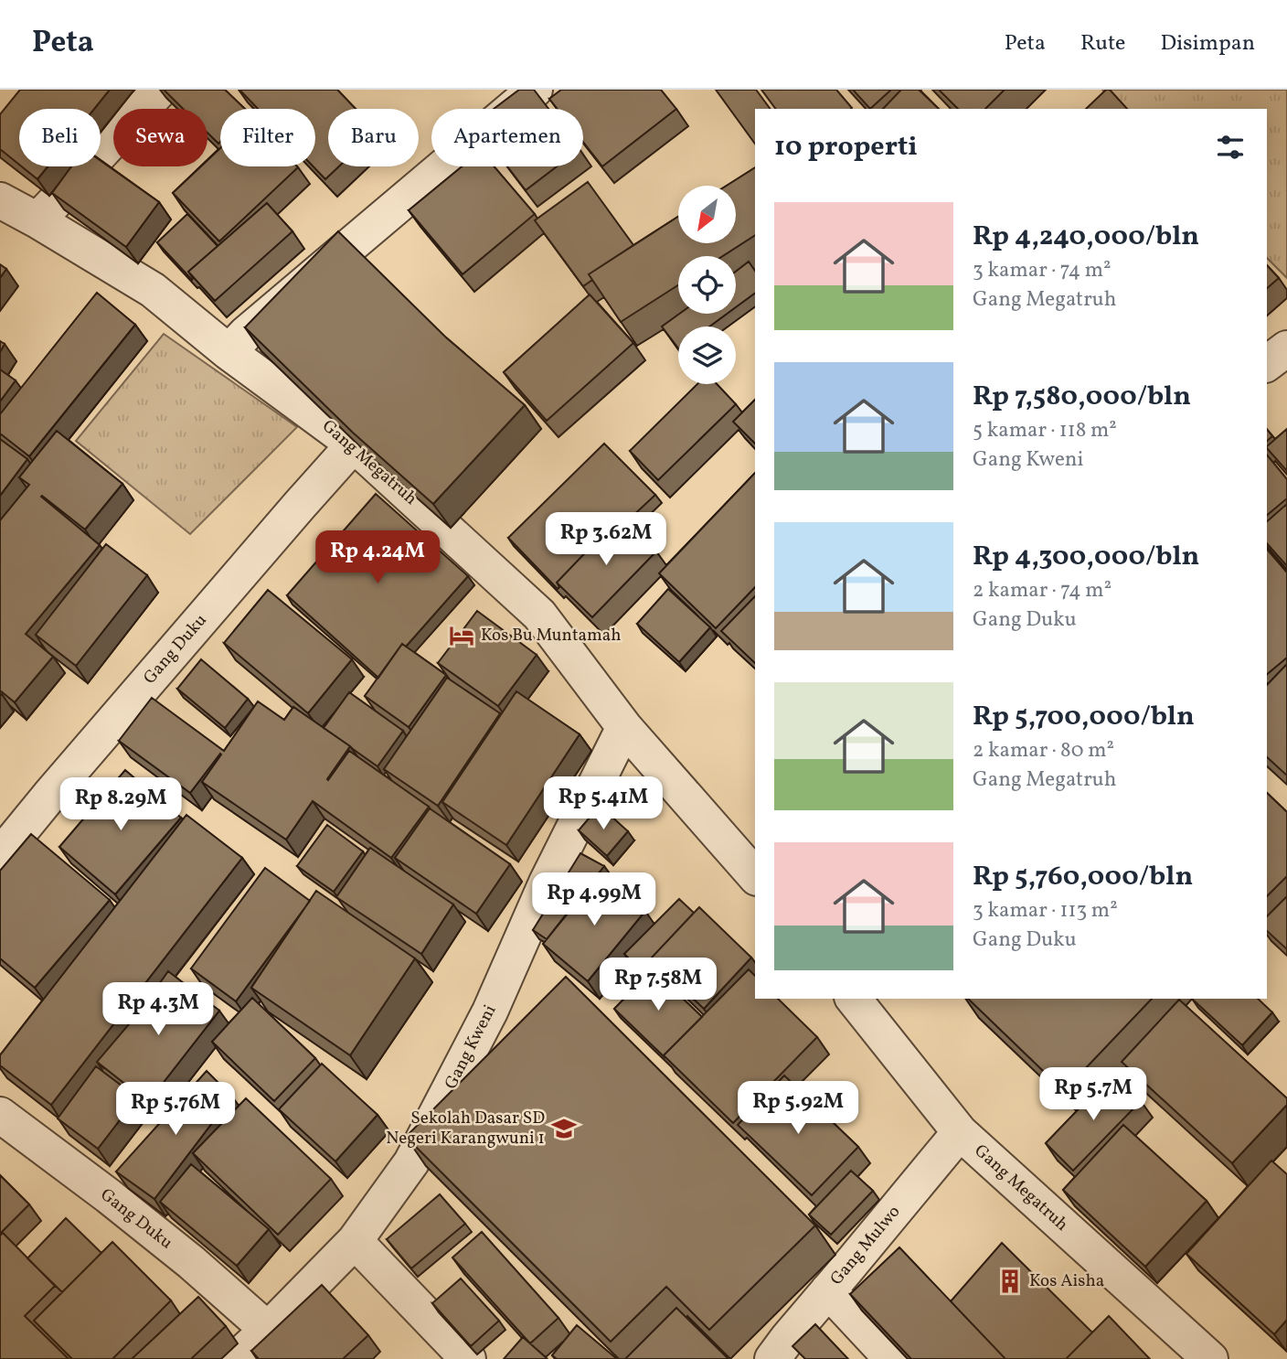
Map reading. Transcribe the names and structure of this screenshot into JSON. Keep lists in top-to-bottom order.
{
  "streets": {
    "street": [
      "Gang Megatruh",
      "Gang Duku",
      "Gang Kweni",
      "Gang Mulwo"
    ]
  },
  "crossings": [
    ["Gang Megatruh", "Gang Duku"],
    ["Gang Megatruh", "Gang Kweni"],
    ["Gang Megatruh", "Gang Mulwo"],
    ["Gang Duku", "Gang Kweni"]
  ],
  "places": {
    "hotel": ["Kos Bu Muntamah"],
    "school or university": ["Sekolah Dasar SD Negeri Karangwuni 1"],
    "building": ["Kos Aisha"]
  },
  "north": "bottom left",
  "page": {
    "header": "Peta",
    "nav": ["Peta", "Rute", "Disimpan"],
    "chip": [
      "Beli",
      "Sewa",
      "Filter",
      "Baru",
      "Apartemen"
    ],
    "heading": "10 properti",
    "list": [
      {
        "name": "Rp 4,240,000/bln",
        "note": "3 kamar · 74 m² · Gang Megatruh"
      },
      {
        "name": "Rp 7,580,000/bln",
        "note": "5 kamar · 118 m² · Gang Kweni"
      },
      {
        "name": "Rp 4,300,000/bln",
        "note": "2 kamar · 74 m² · Gang Duku"
      },
      {
        "name": "Rp 5,700,000/bln",
        "note": "2 kamar · 80 m² · Gang Megatruh"
      },
      {
        "name": "Rp 5,760,000/bln",
        "note": "3 kamar · 113 m² · Gang Duku"
      }
    ],
    "price": [
      "Rp 3.62M",
      "Rp 4.24M",
      "Rp 5.41M",
      "Rp 8.29M",
      "Rp 4.99M",
      "Rp 7.58M",
      "Rp 4.3M",
      "Rp 5.7M",
      "Rp 5.92M",
      "Rp 5.76M"
    ]
  }
}
